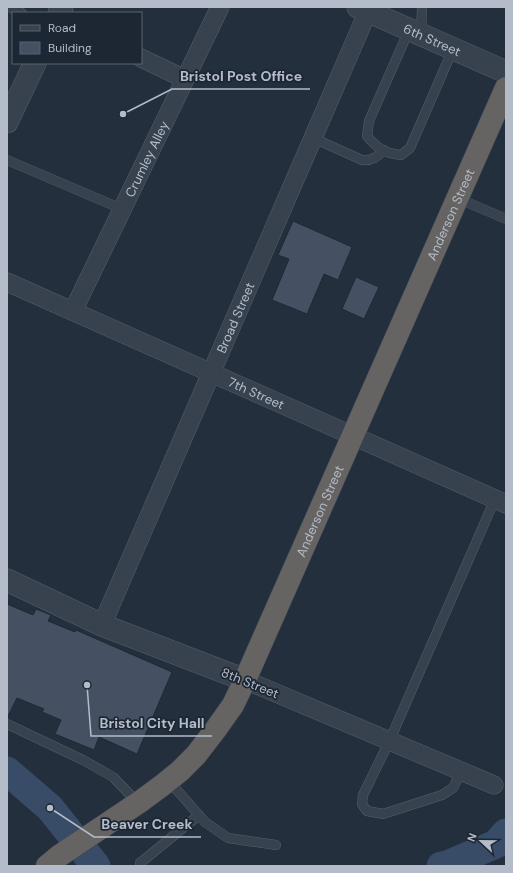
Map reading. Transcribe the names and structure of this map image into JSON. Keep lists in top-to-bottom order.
{
  "streets": {
    "highway": ["Anderson Street"],
    "street": [
      "6th Street",
      "Crumley Alley",
      "Broad Street",
      "7th Street",
      "8th Street"
    ]
  },
  "crossings": [
    ["6th Street", "Broad Street"],
    ["Crumley Alley", "7th Street"],
    ["Anderson Street", "7th Street"],
    ["Anderson Street", "8th Street"],
    ["Broad Street", "7th Street"],
    ["Broad Street", "8th Street"]
  ],
  "places": ["Bristol Post Office", "Bristol City Hall", "Beaver Creek"],
  "legend": ["Road", "Building"],
  "north": "left"
}
